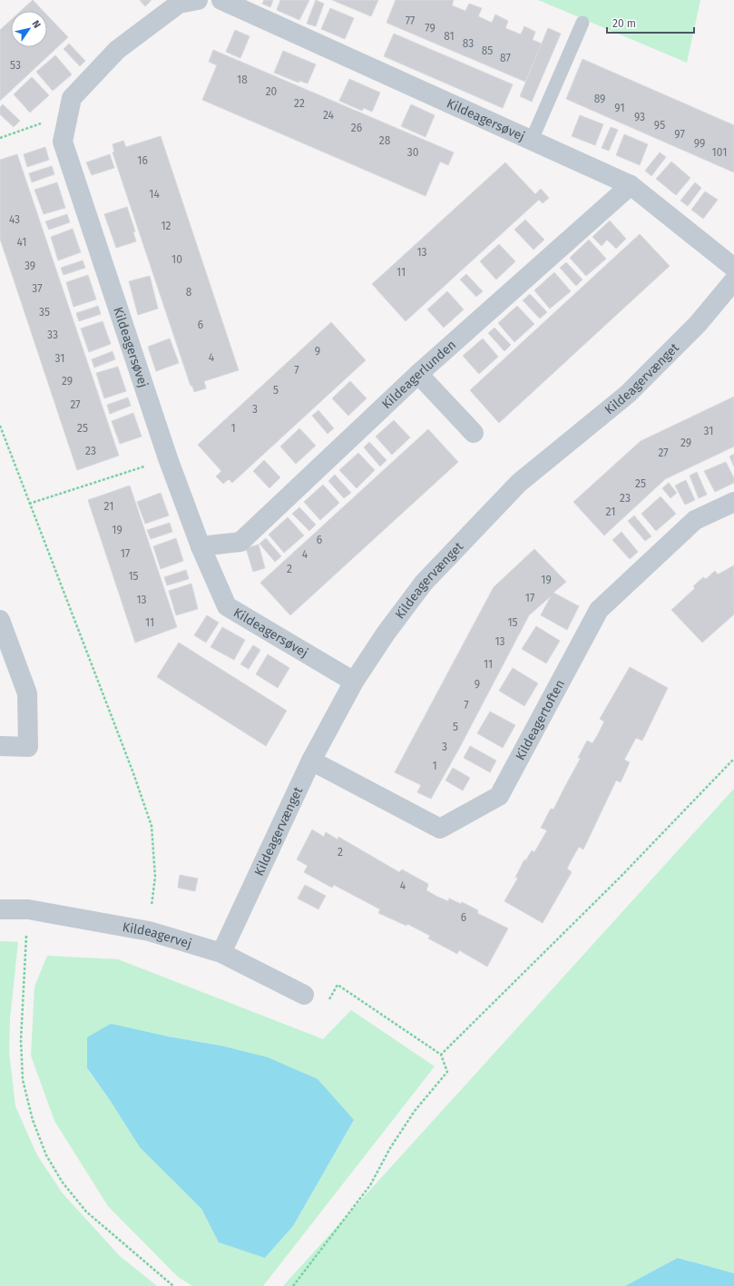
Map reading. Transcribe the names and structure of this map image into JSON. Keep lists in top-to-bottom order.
{
  "streets": {
    "street": [
      "Kildeagersøvej",
      "Kildeagerlunden",
      "Kildeagervænget",
      "Kildeagertoften",
      "Kildeagervej"
    ]
  },
  "crossings": [
    ["Kildeagersøvej", "Kildeagerlunden"],
    ["Kildeagersøvej", "Kildeagervænget"],
    ["Kildeagervænget", "Kildeagertoften"],
    ["Kildeagervænget", "Kildeagervej"]
  ],
  "house_numbers": [
    "77",
    "79",
    "81",
    "83",
    "85",
    "87",
    "53",
    "18",
    "20",
    "89",
    "22",
    "91",
    "24",
    "93",
    "95",
    "26",
    "97",
    "28",
    "99",
    "30",
    "101",
    "16",
    "14",
    "43",
    "12",
    "41",
    "13",
    "10",
    "39",
    "11",
    "37",
    "8",
    "35",
    "6",
    "33",
    "9",
    "4",
    "31",
    "7",
    "29",
    "5",
    "27",
    "3",
    "25",
    "1",
    "31",
    "29",
    "23",
    "27",
    "25",
    "23",
    "21",
    "21",
    "19",
    "6",
    "17",
    "4",
    "2",
    "15",
    "19",
    "17",
    "13",
    "11",
    "15",
    "13",
    "11",
    "9",
    "7",
    "5",
    "3",
    "1",
    "2",
    "4",
    "6"
  ],
  "scale_bar": "20 m",
  "north": "top right"
}
